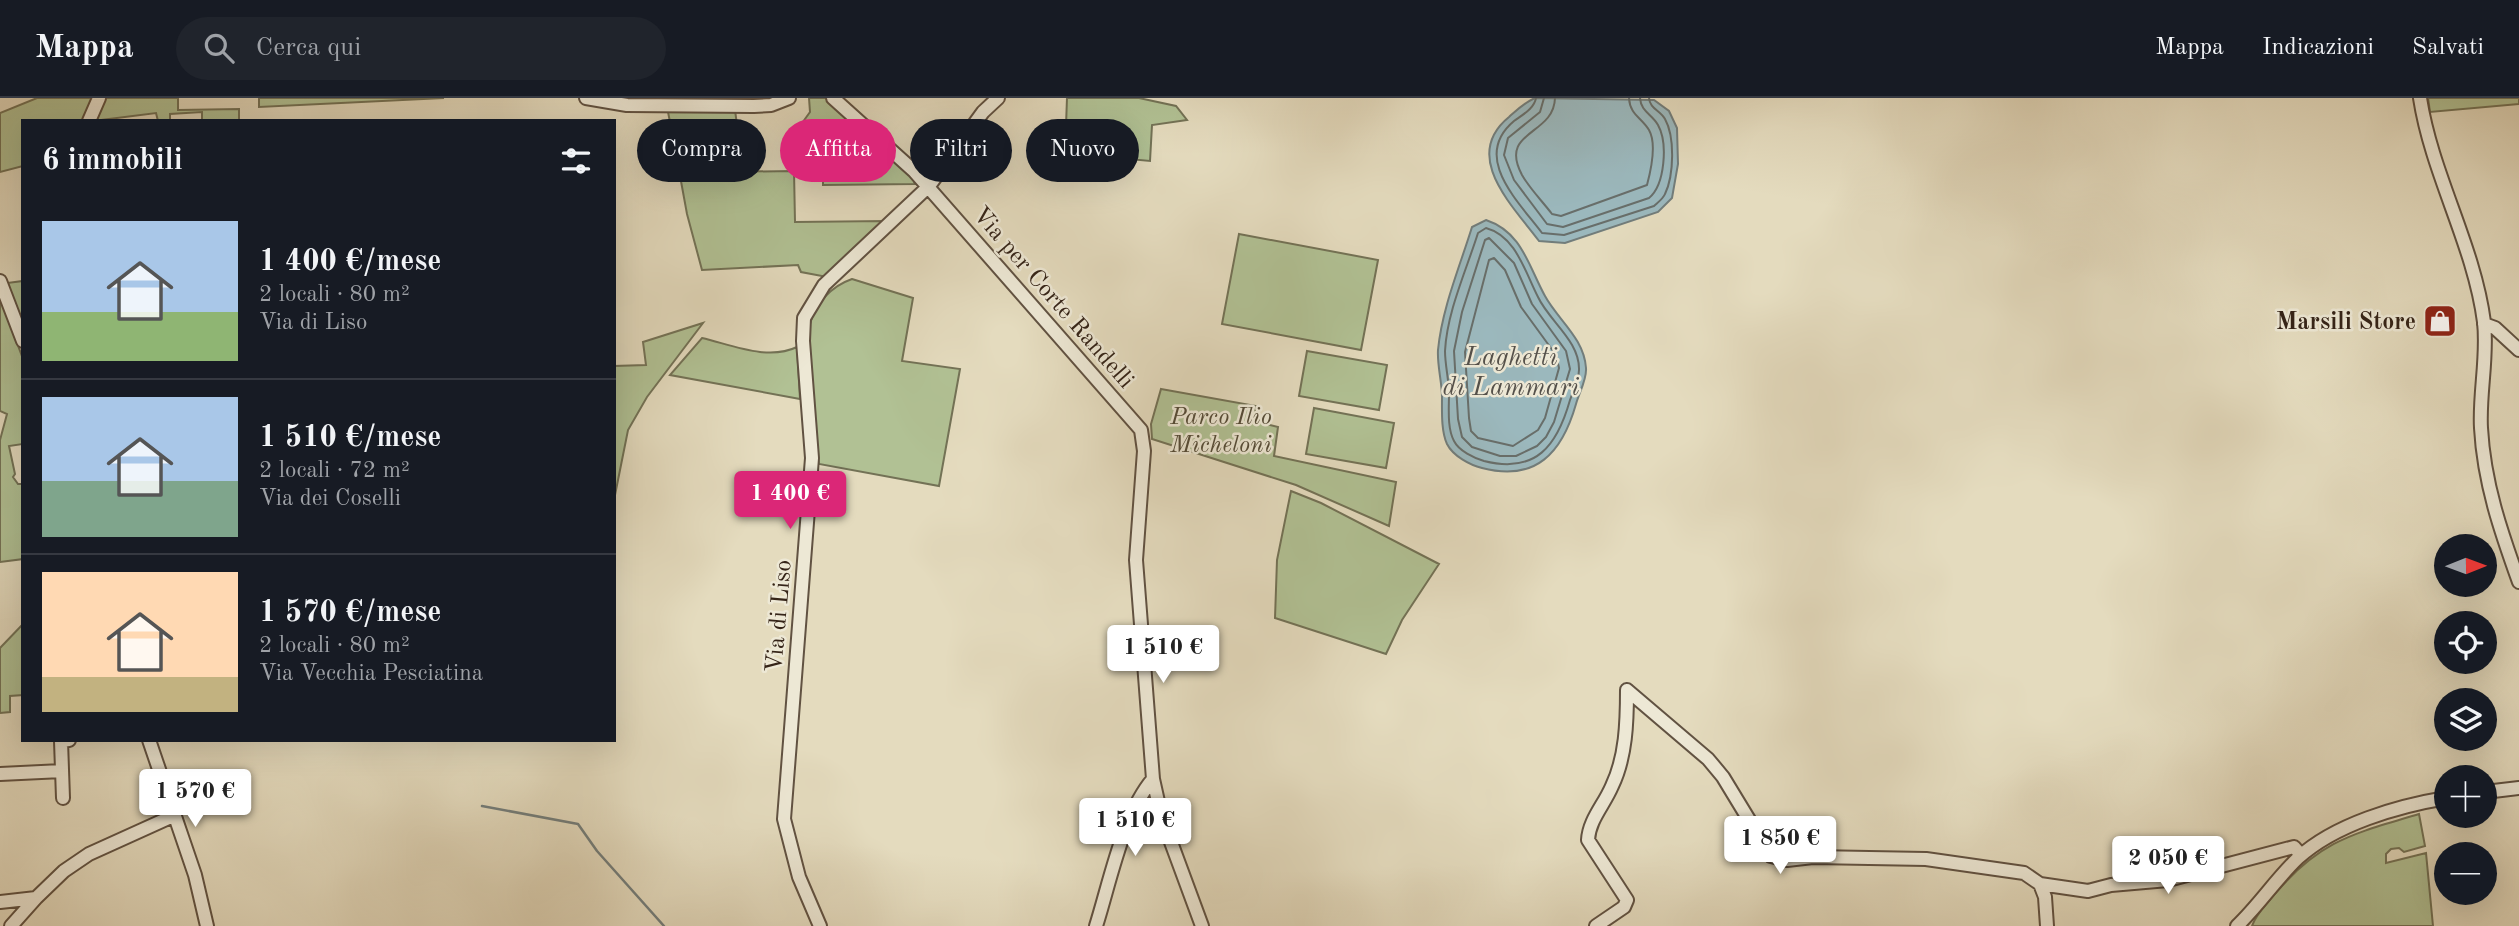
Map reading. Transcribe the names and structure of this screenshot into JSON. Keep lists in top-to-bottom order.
{
  "streets": {
    "street": ["Via per Corte Randelli", "Via di Liso"]
  },
  "crossings": [
    ["Via per Corte Randelli", "Via di Liso"]
  ],
  "water": ["Laghetti di Lammari"],
  "parks": ["Parco Ilio Micheloni"],
  "places": {
    "shop": ["Marsili Store"]
  },
  "north": "right",
  "page": {
    "header": "Mappa",
    "search": "Cerca qui",
    "nav": ["Mappa", "Indicazioni", "Salvati"],
    "chip": [
      "Compra",
      "Affitta",
      "Filtri",
      "Nuovo"
    ],
    "heading": "6 immobili",
    "list": [
      {
        "name": "1 400 €/mese",
        "note": "2 locali · 80 m² · Via di Liso"
      },
      {
        "name": "1 510 €/mese",
        "note": "2 locali · 72 m² · Via dei Coselli"
      },
      {
        "name": "1 570 €/mese",
        "note": "2 locali · 80 m² · Via Vecchia Pesciatina"
      }
    ],
    "price": [
      "1 400 €",
      "1 510 €",
      "1 570 €",
      "1 510 €",
      "1 850 €",
      "2 050 €"
    ],
    "map_buttons": ["+", "−"]
  }
}
